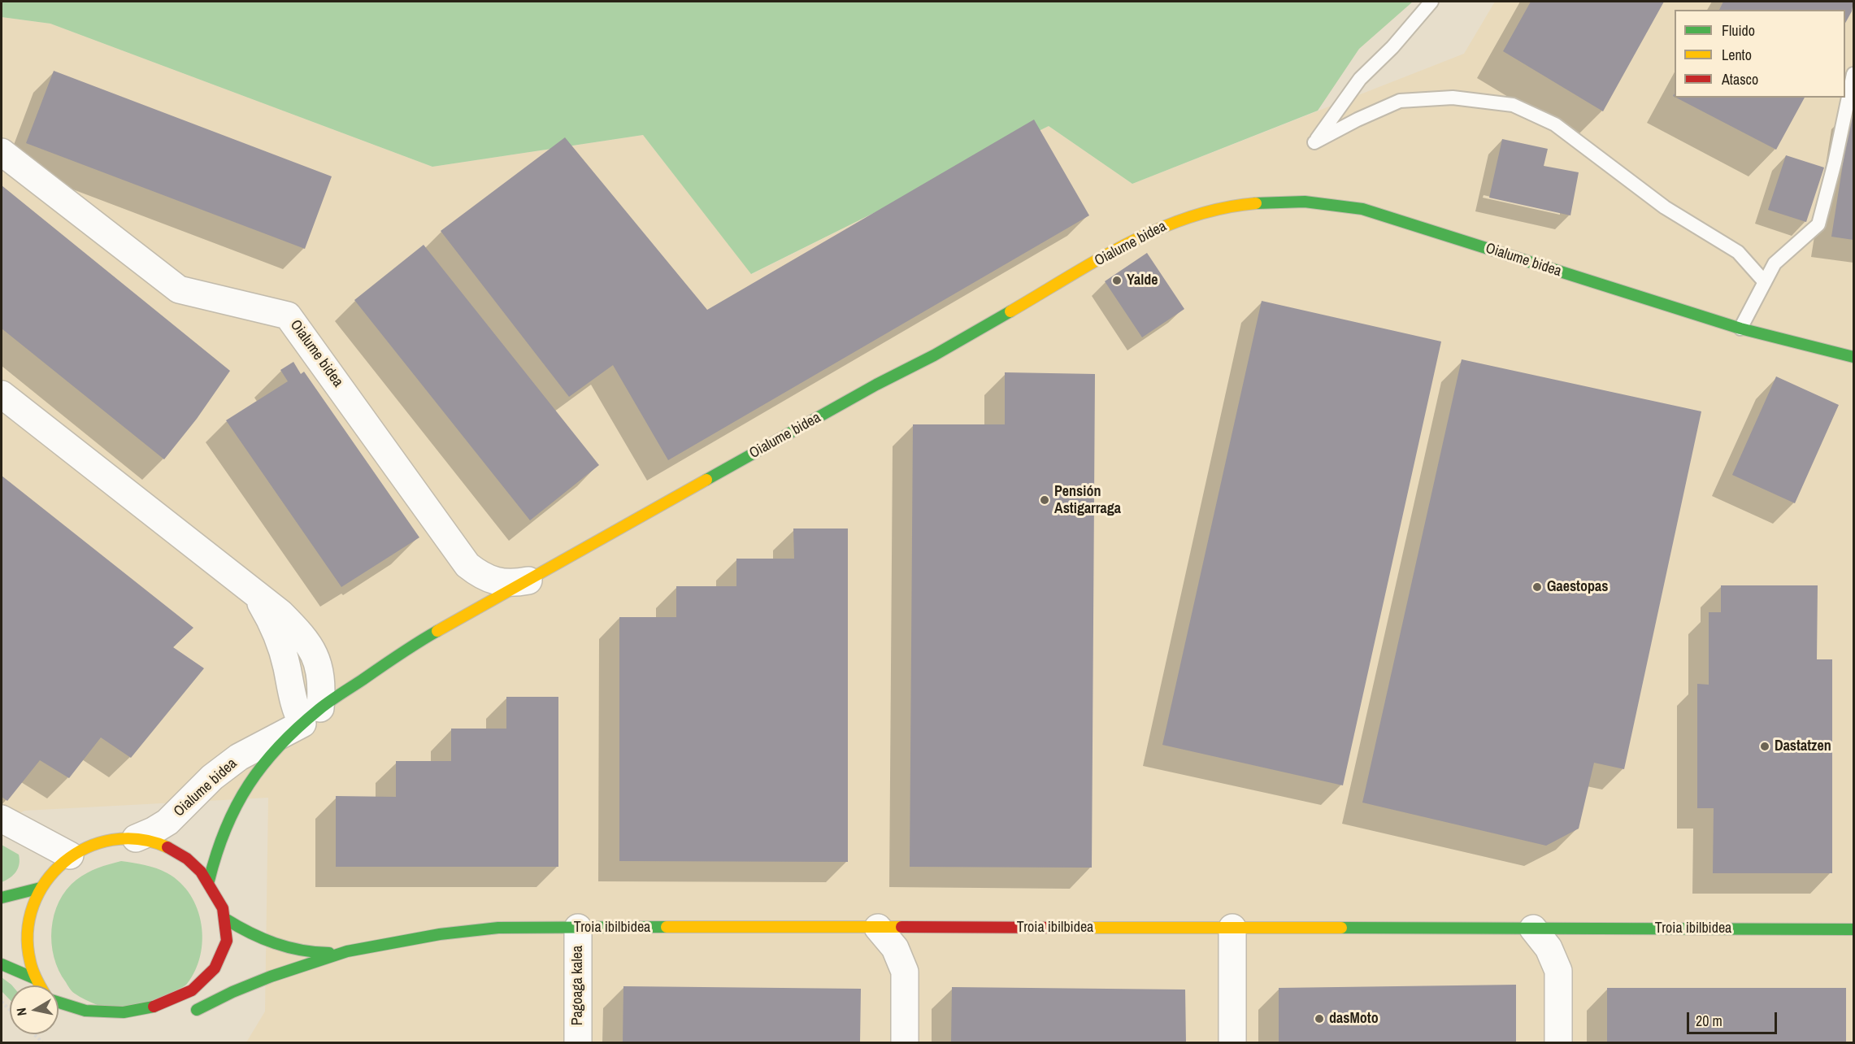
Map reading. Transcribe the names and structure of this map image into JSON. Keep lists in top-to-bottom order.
{
  "streets": {
    "street": ["Oialume bidea", "Troia ibilbidea", "Pagoaga kalea"]
  },
  "crossings": [
    ["Troia ibilbidea", "Pagoaga kalea"]
  ],
  "places": [
    "Yalde",
    "Pensión Astigarraga",
    "Gaestopas",
    "Dastatzen",
    "dasMoto"
  ],
  "legend": ["Fluido", "Lento", "Atasco"],
  "scale_bar": "20 m",
  "north": "left"
}
